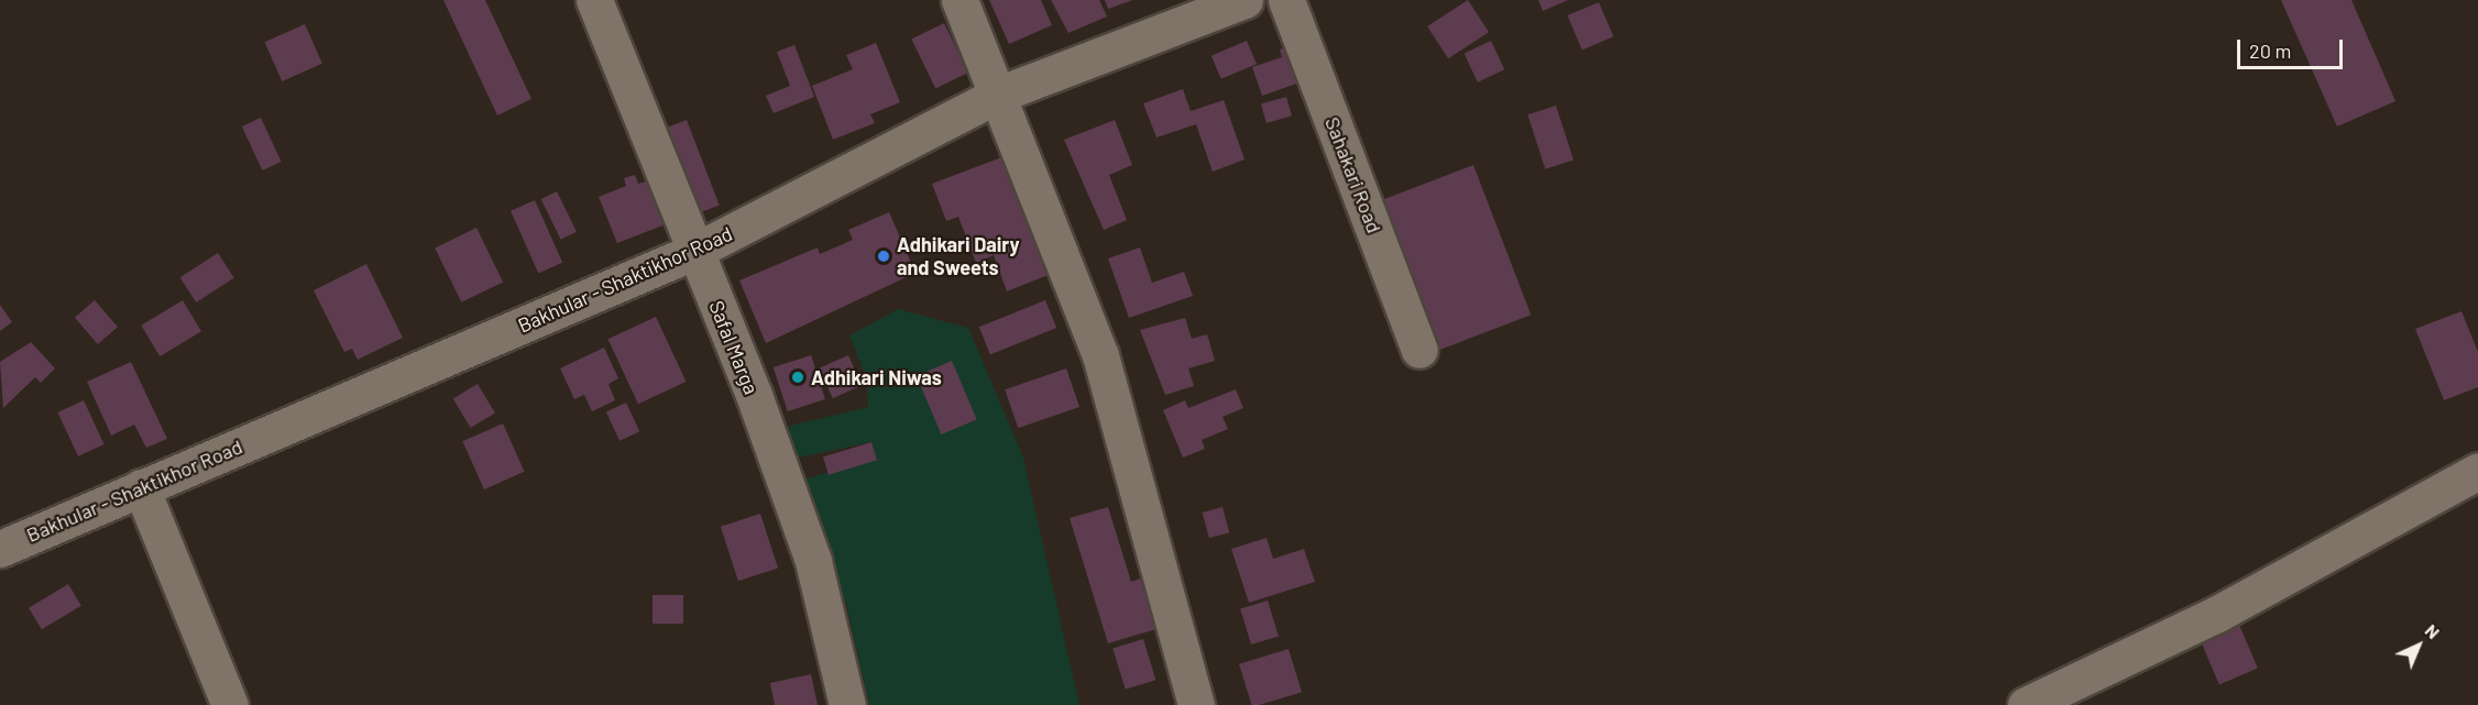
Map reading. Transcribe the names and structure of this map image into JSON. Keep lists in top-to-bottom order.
{
  "streets": {
    "street": ["Sahakari Road", "Bakhular - Shaktikhor Road", "Safal Marga"]
  },
  "crossings": [
    ["Bakhular - Shaktikhor Road", "Safal Marga"]
  ],
  "places": ["Adhikari Dairy and Sweets", "Adhikari Niwas"],
  "scale_bar": "20 m",
  "north": "top right"
}
